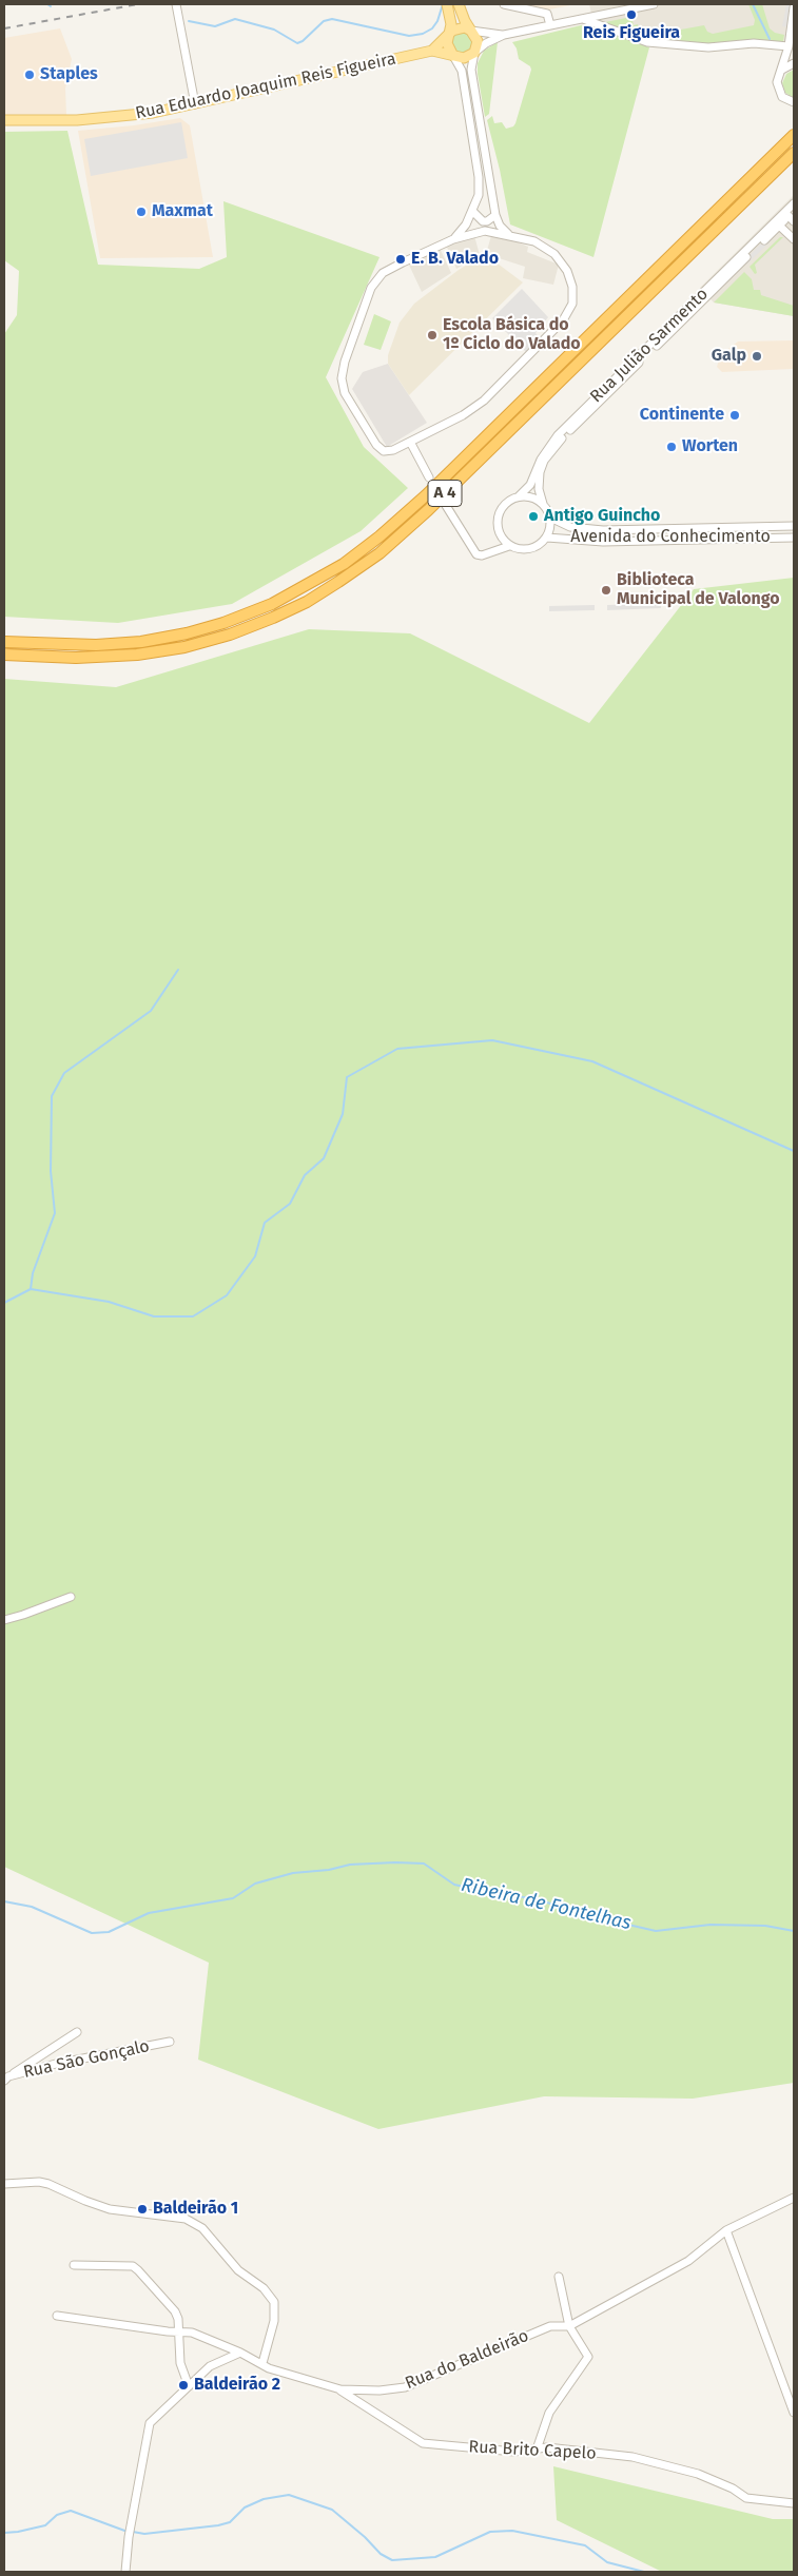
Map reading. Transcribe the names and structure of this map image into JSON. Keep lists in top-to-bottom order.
{
  "streets": {
    "highway": ["A 4"],
    "main road": ["Rua Eduardo Joaquim Reis Figueira"],
    "street": [
      "Rua Julião Sarmento",
      "Avenida do Conhecimento",
      "Rua São Gonçalo",
      "Rua do Baldeirão",
      "Rua Brito Capelo"
    ]
  },
  "crossings": [
    ["Rua Julião Sarmento", "Avenida do Conhecimento"],
    ["Rua do Baldeirão", "Rua Brito Capelo"]
  ],
  "water": ["Ribeira de Fontelhas"],
  "places": [
    "Reis Figueira",
    "Staples",
    "Maxmat",
    "E. B. Valado",
    "Escola Básica do 1º Ciclo do Valado",
    "Galp",
    "Continente",
    "Worten",
    "Antigo Guincho",
    "Biblioteca Municipal de Valongo",
    "Baldeirão 1",
    "Baldeirão 2"
  ]
}
